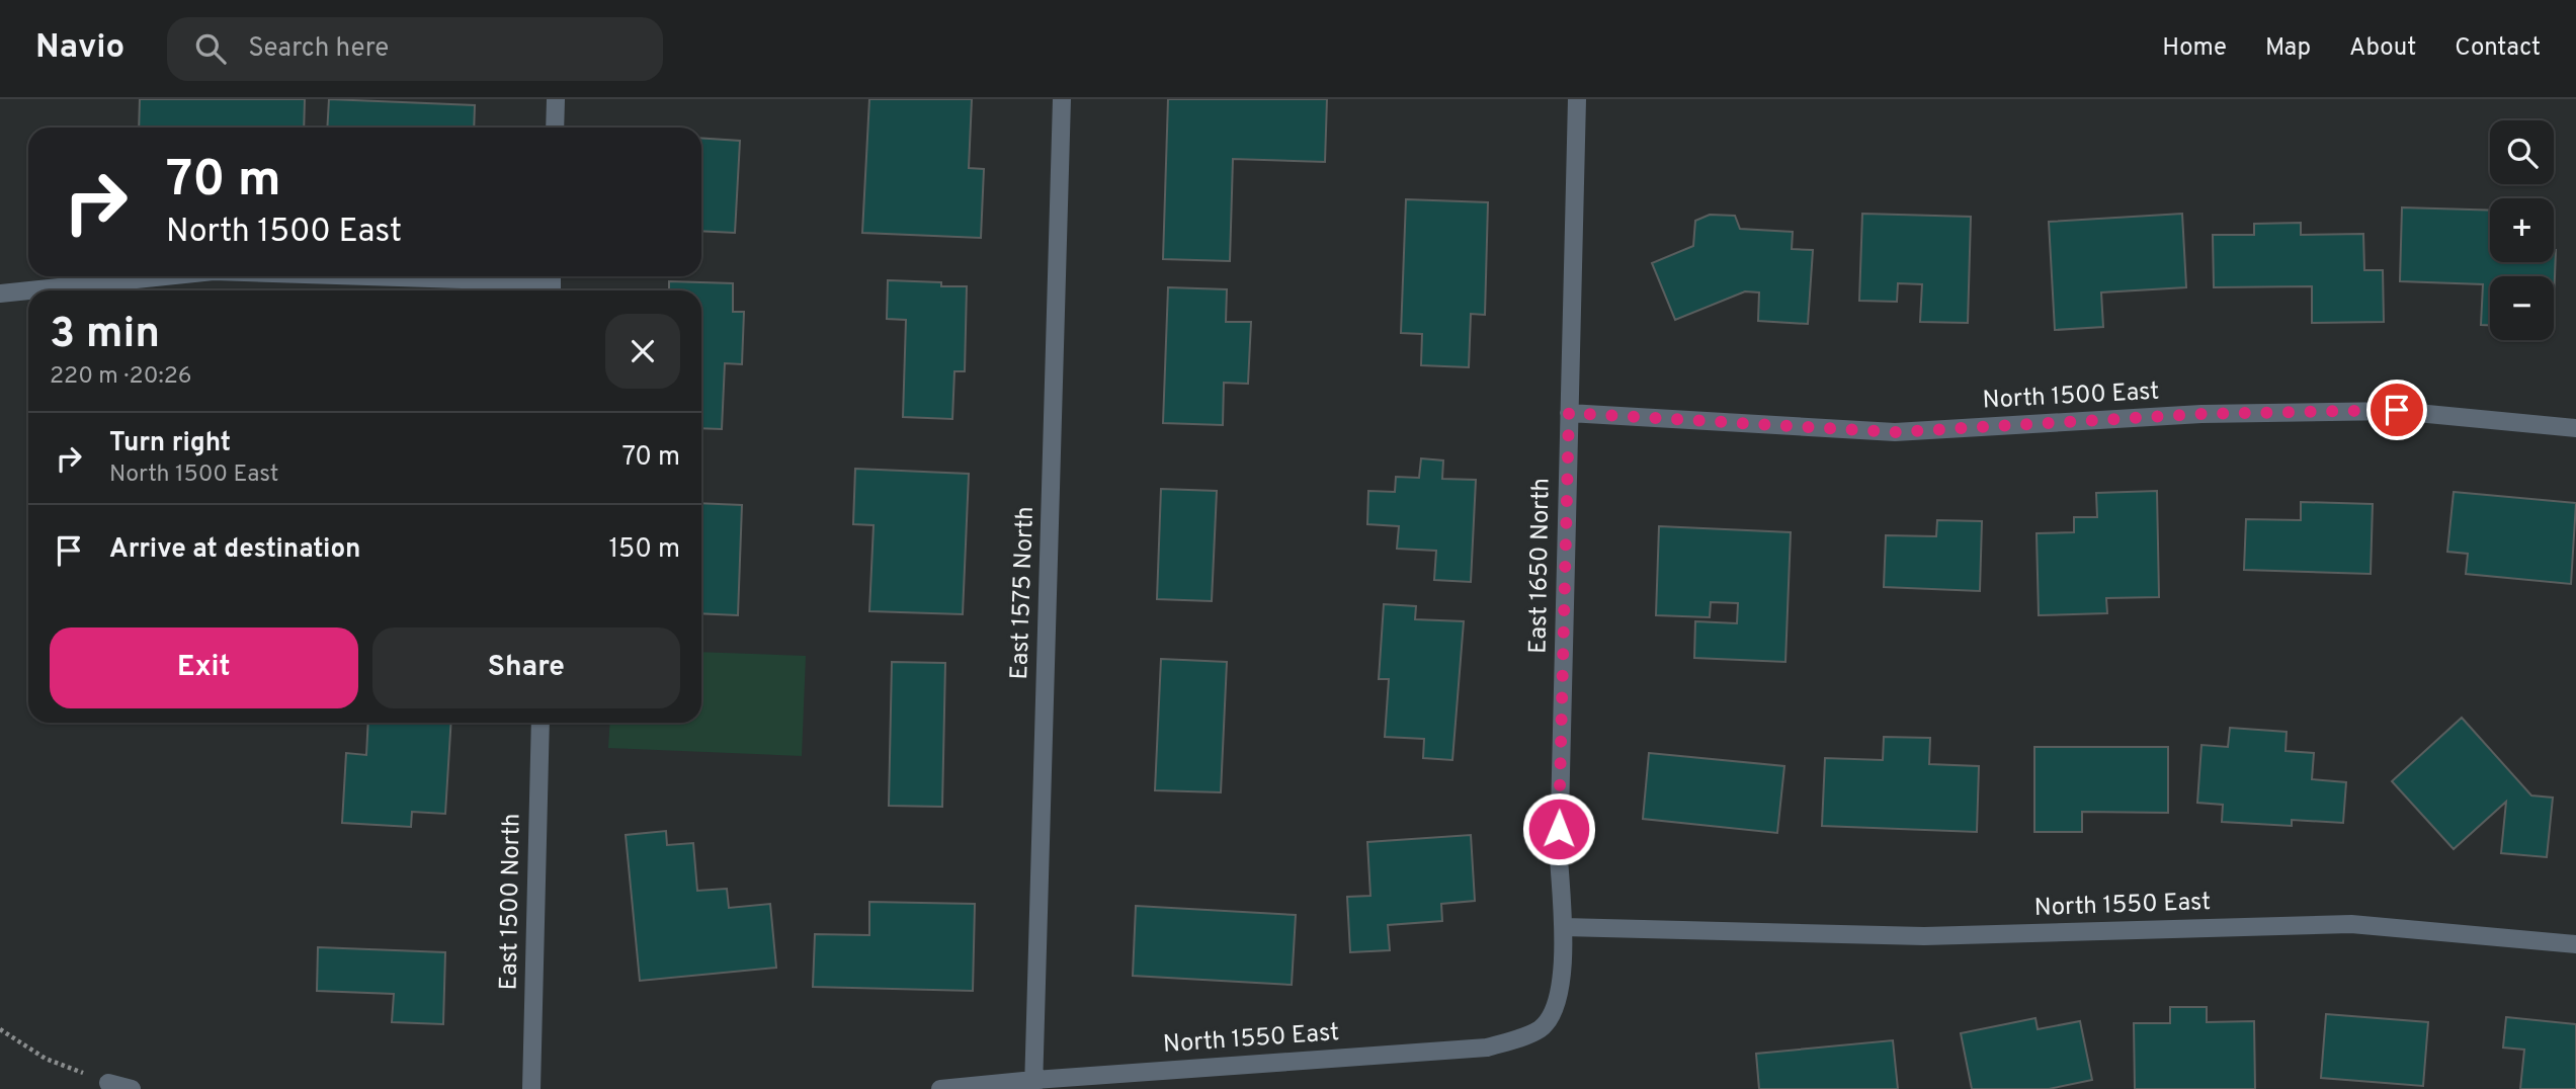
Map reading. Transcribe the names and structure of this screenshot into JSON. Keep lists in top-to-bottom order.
{
  "streets": {
    "street": [
      "North 1500 East",
      "East 1650 North",
      "East 1575 North",
      "East 1500 North",
      "North 1550 East"
    ]
  },
  "crossings": [
    ["North 1500 East", "East 1650 North"],
    ["East 1650 North", "North 1550 East"],
    ["East 1575 North", "North 1550 East"]
  ],
  "page": {
    "header": "Navio",
    "search": "Search here",
    "nav": [
      "Home",
      "Map",
      "About",
      "Contact"
    ],
    "map_buttons": ["+", "−"],
    "turn": ["70 m", "North 1500 East"],
    "heading": ["3 min", "220 m · 20:26"],
    "list": [
      {
        "name": "Turn right",
        "note": "North 1500 East",
        "value": "70 m"
      },
      {
        "name": "Arrive at destination",
        "value": "150 m"
      }
    ],
    "buttons": ["Exit", "Share"]
  }
}
